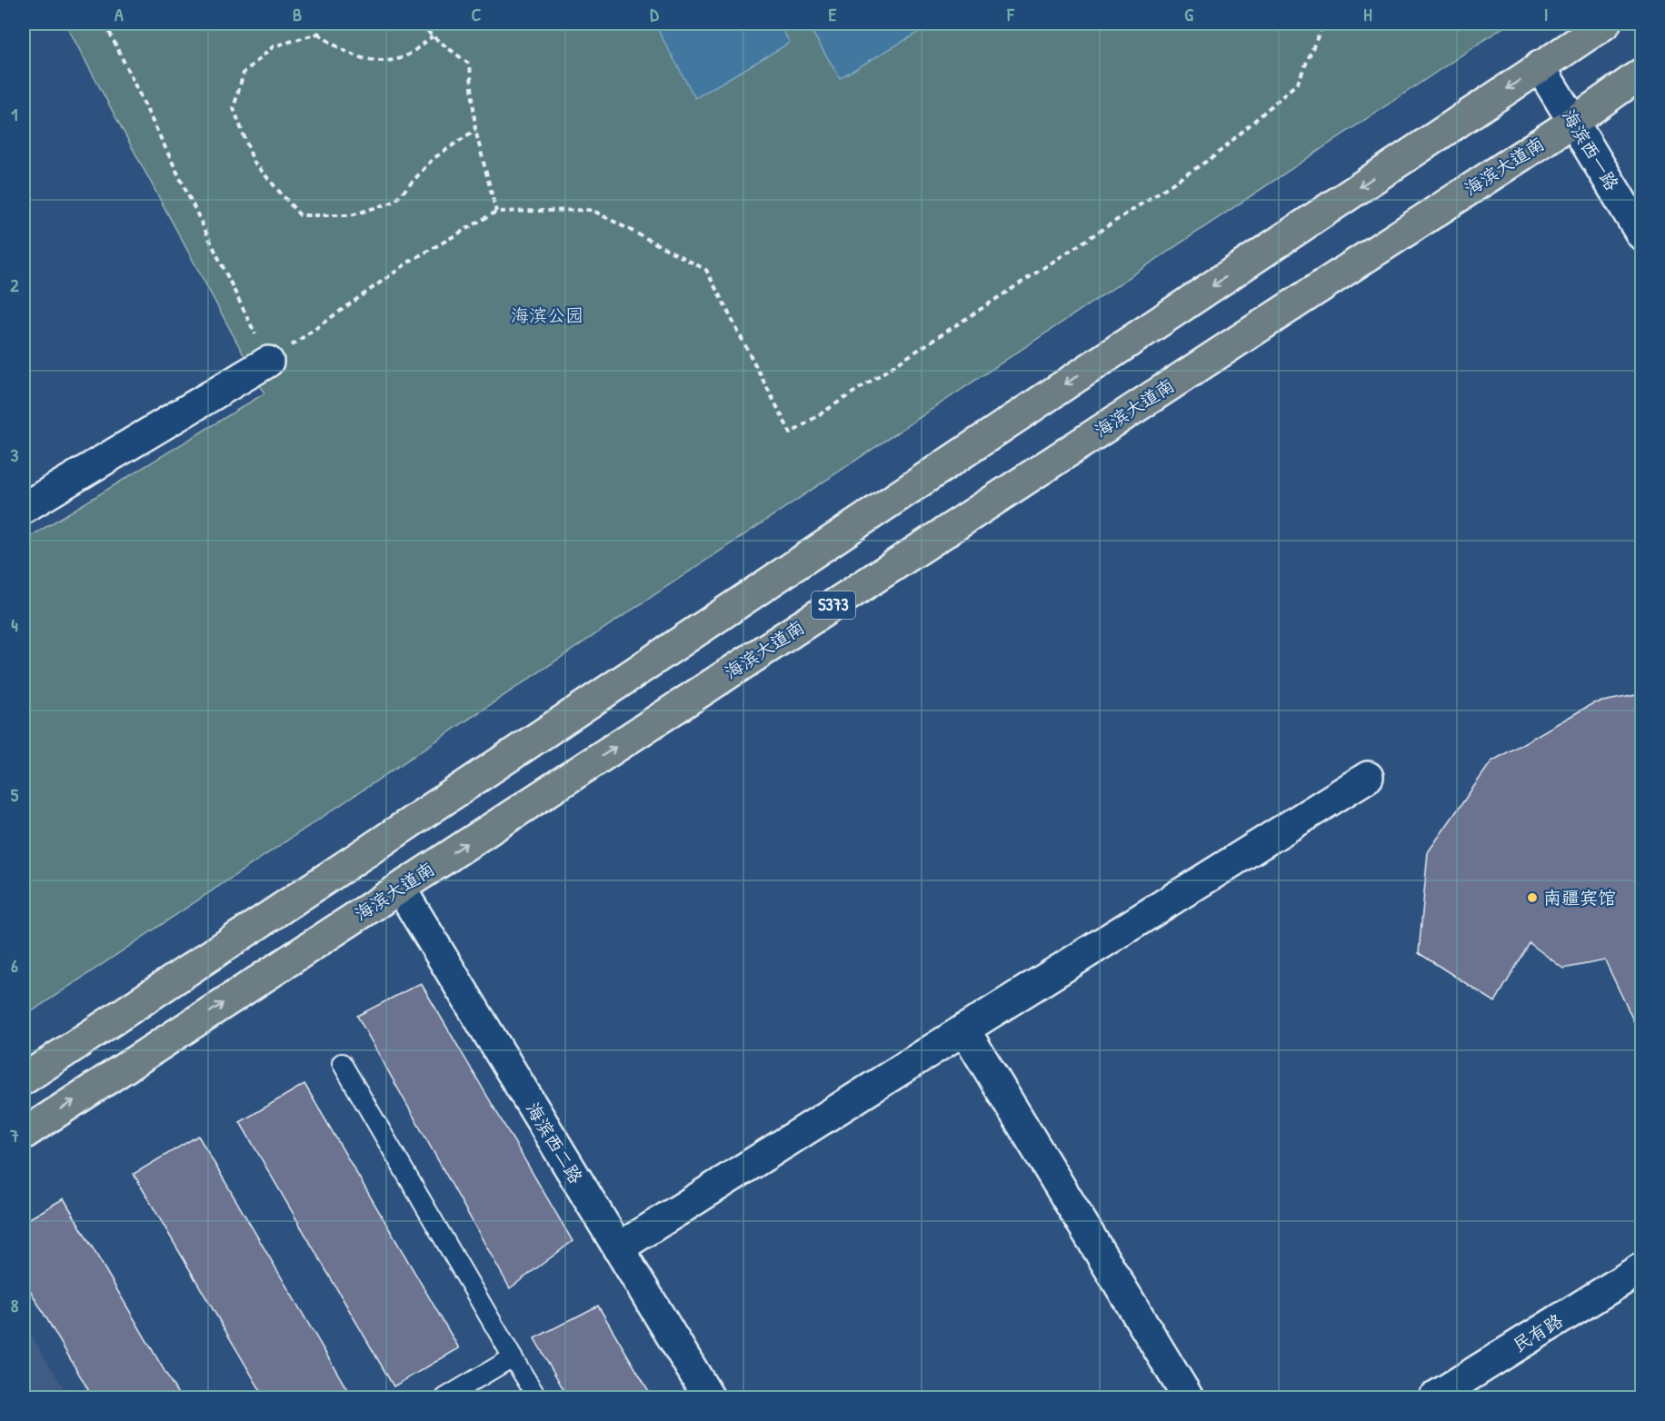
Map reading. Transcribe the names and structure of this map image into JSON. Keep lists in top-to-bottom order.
{
  "streets": {
    "main road": ["海滨大道南", "S373"],
    "street": ["海滨西一路", "海滨西二路", "民有路"]
  },
  "crossings": [
    ["海滨西一路", "海滨大道南"],
    ["海滨大道南", "海滨西二路"]
  ],
  "parks": ["海滨公园"],
  "places": ["南疆宾馆"],
  "grid": {
    "columns": [
      "A",
      "B",
      "C",
      "D",
      "E",
      "F",
      "G",
      "H",
      "I"
    ],
    "rows": [
      "1",
      "2",
      "3",
      "4",
      "5",
      "6",
      "7",
      "8"
    ]
  }
}
